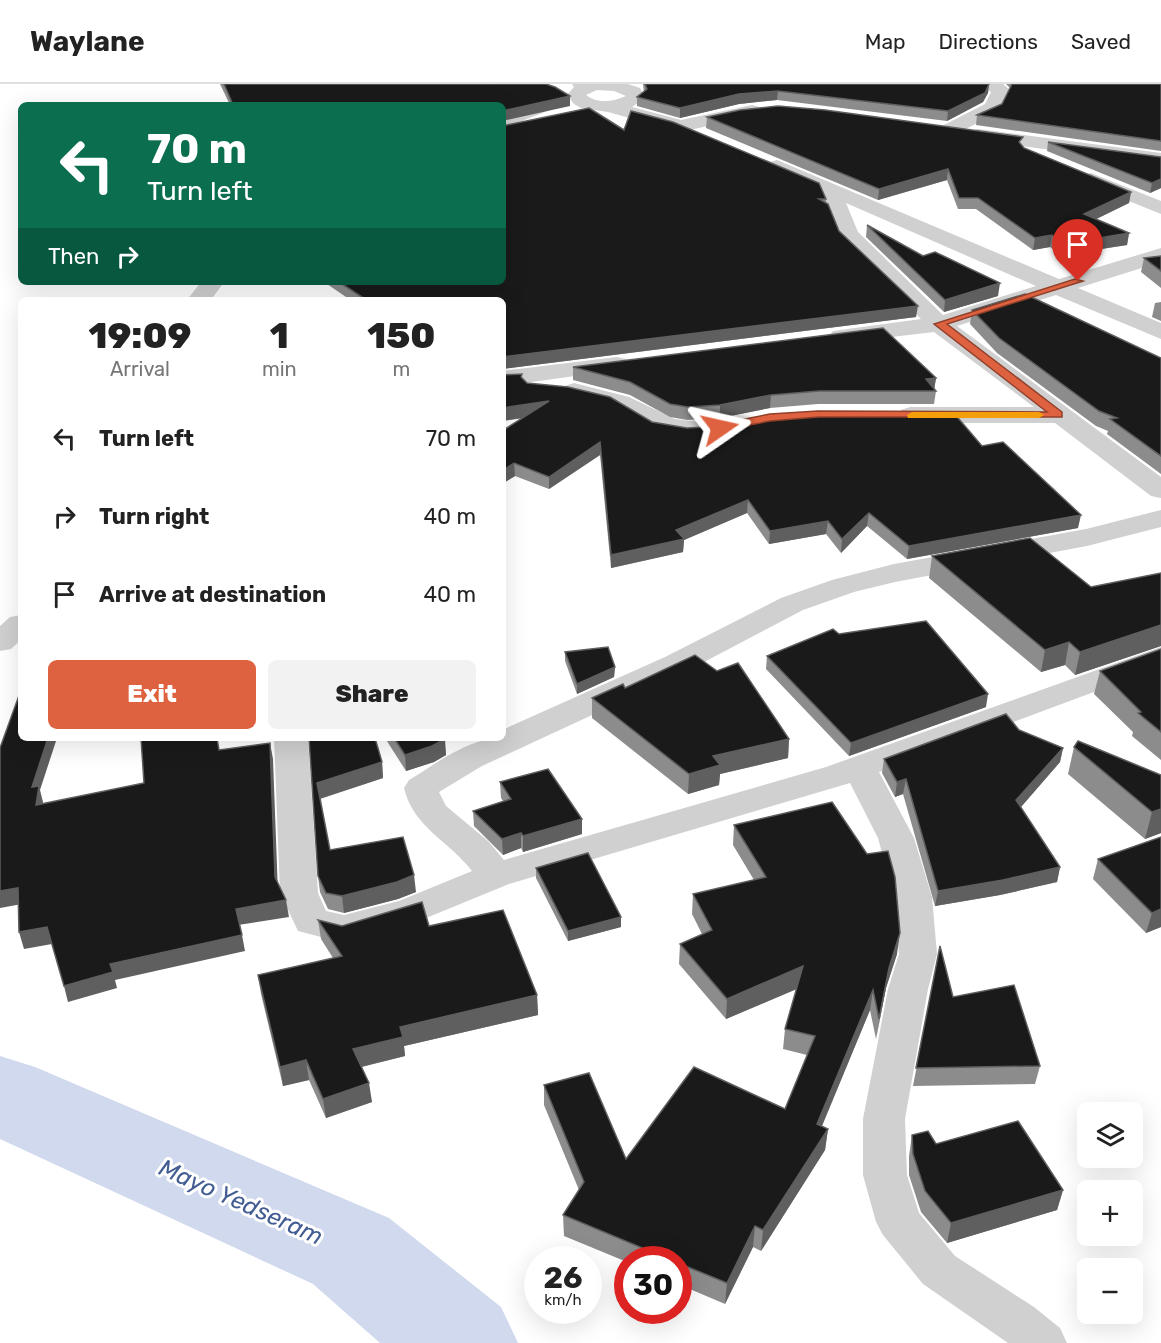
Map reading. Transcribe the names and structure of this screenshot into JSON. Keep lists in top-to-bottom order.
{
  "water": ["Mayo Yedseram"],
  "page": {
    "header": "Waylane",
    "nav": ["Map", "Directions", "Saved"],
    "turn": ["70 m", "Turn left"],
    "then": "Then",
    "eta": [
      "19:09",
      "Arrival",
      "1",
      "min",
      "150",
      "m"
    ],
    "list": [
      {
        "name": "Turn left",
        "value": "70 m"
      },
      {
        "name": "Turn right",
        "value": "40 m"
      },
      {
        "name": "Arrive at destination",
        "value": "40 m"
      }
    ],
    "buttons": ["Exit", "Share"],
    "map_buttons": ["+", "−"],
    "speed": "26 km/h",
    "limit": "30"
  }
}
